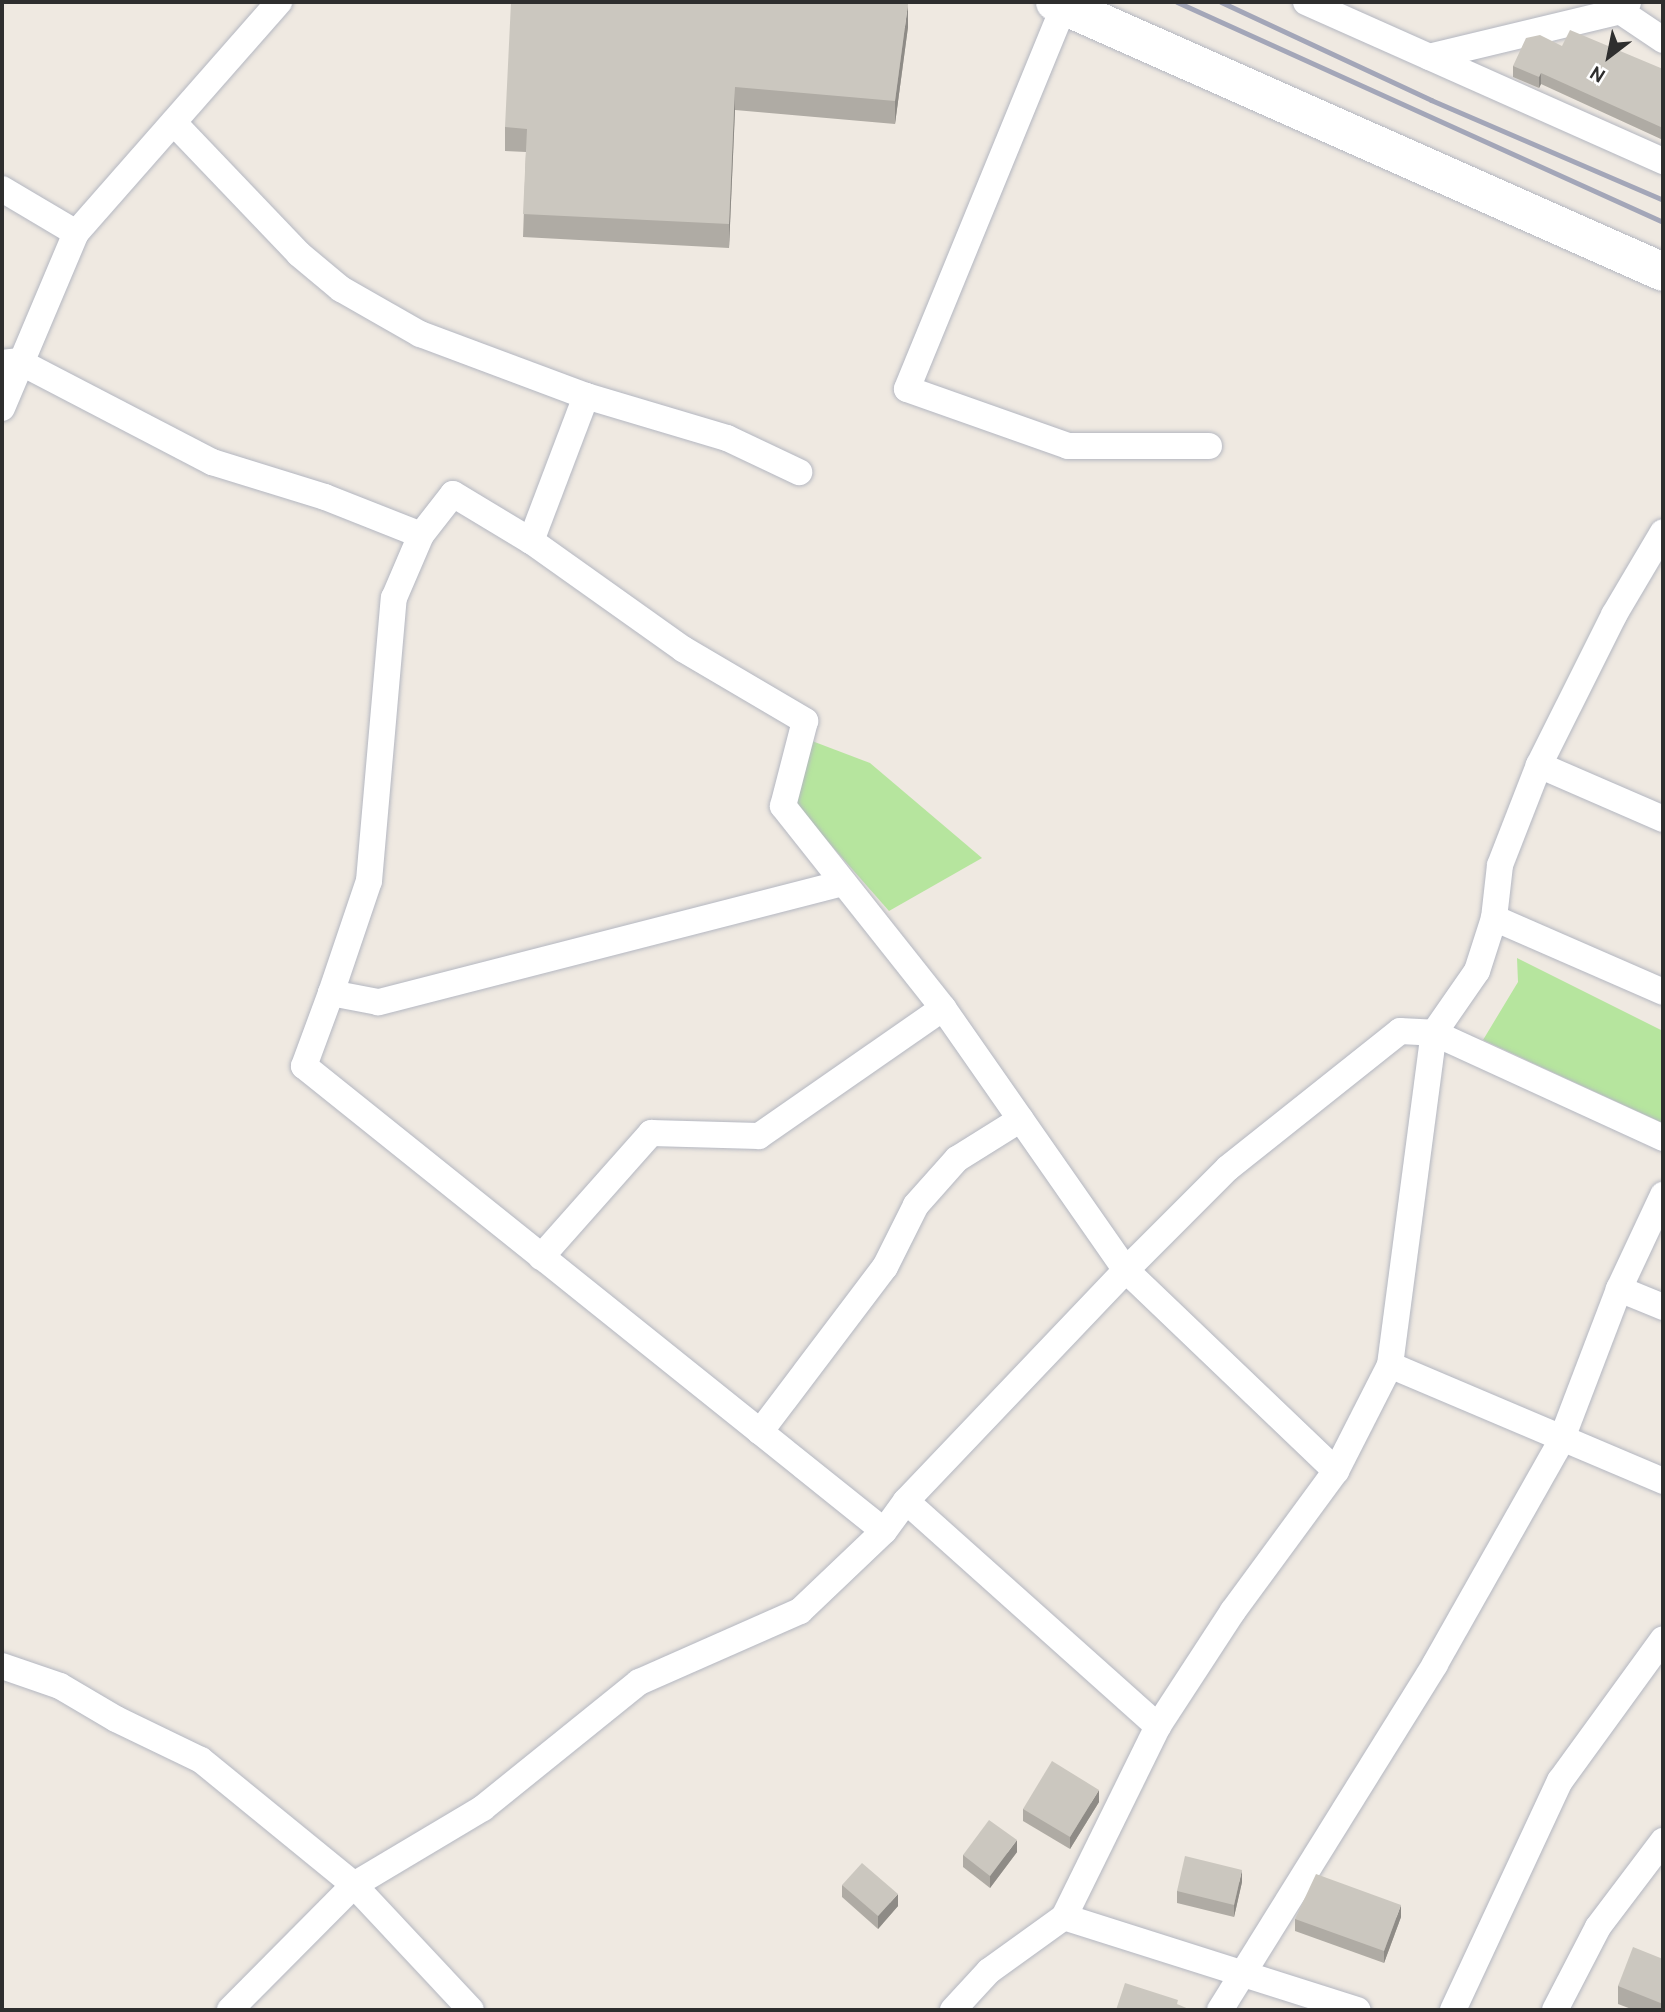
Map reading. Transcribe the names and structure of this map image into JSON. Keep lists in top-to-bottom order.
{
  "north": "bottom left"
}
